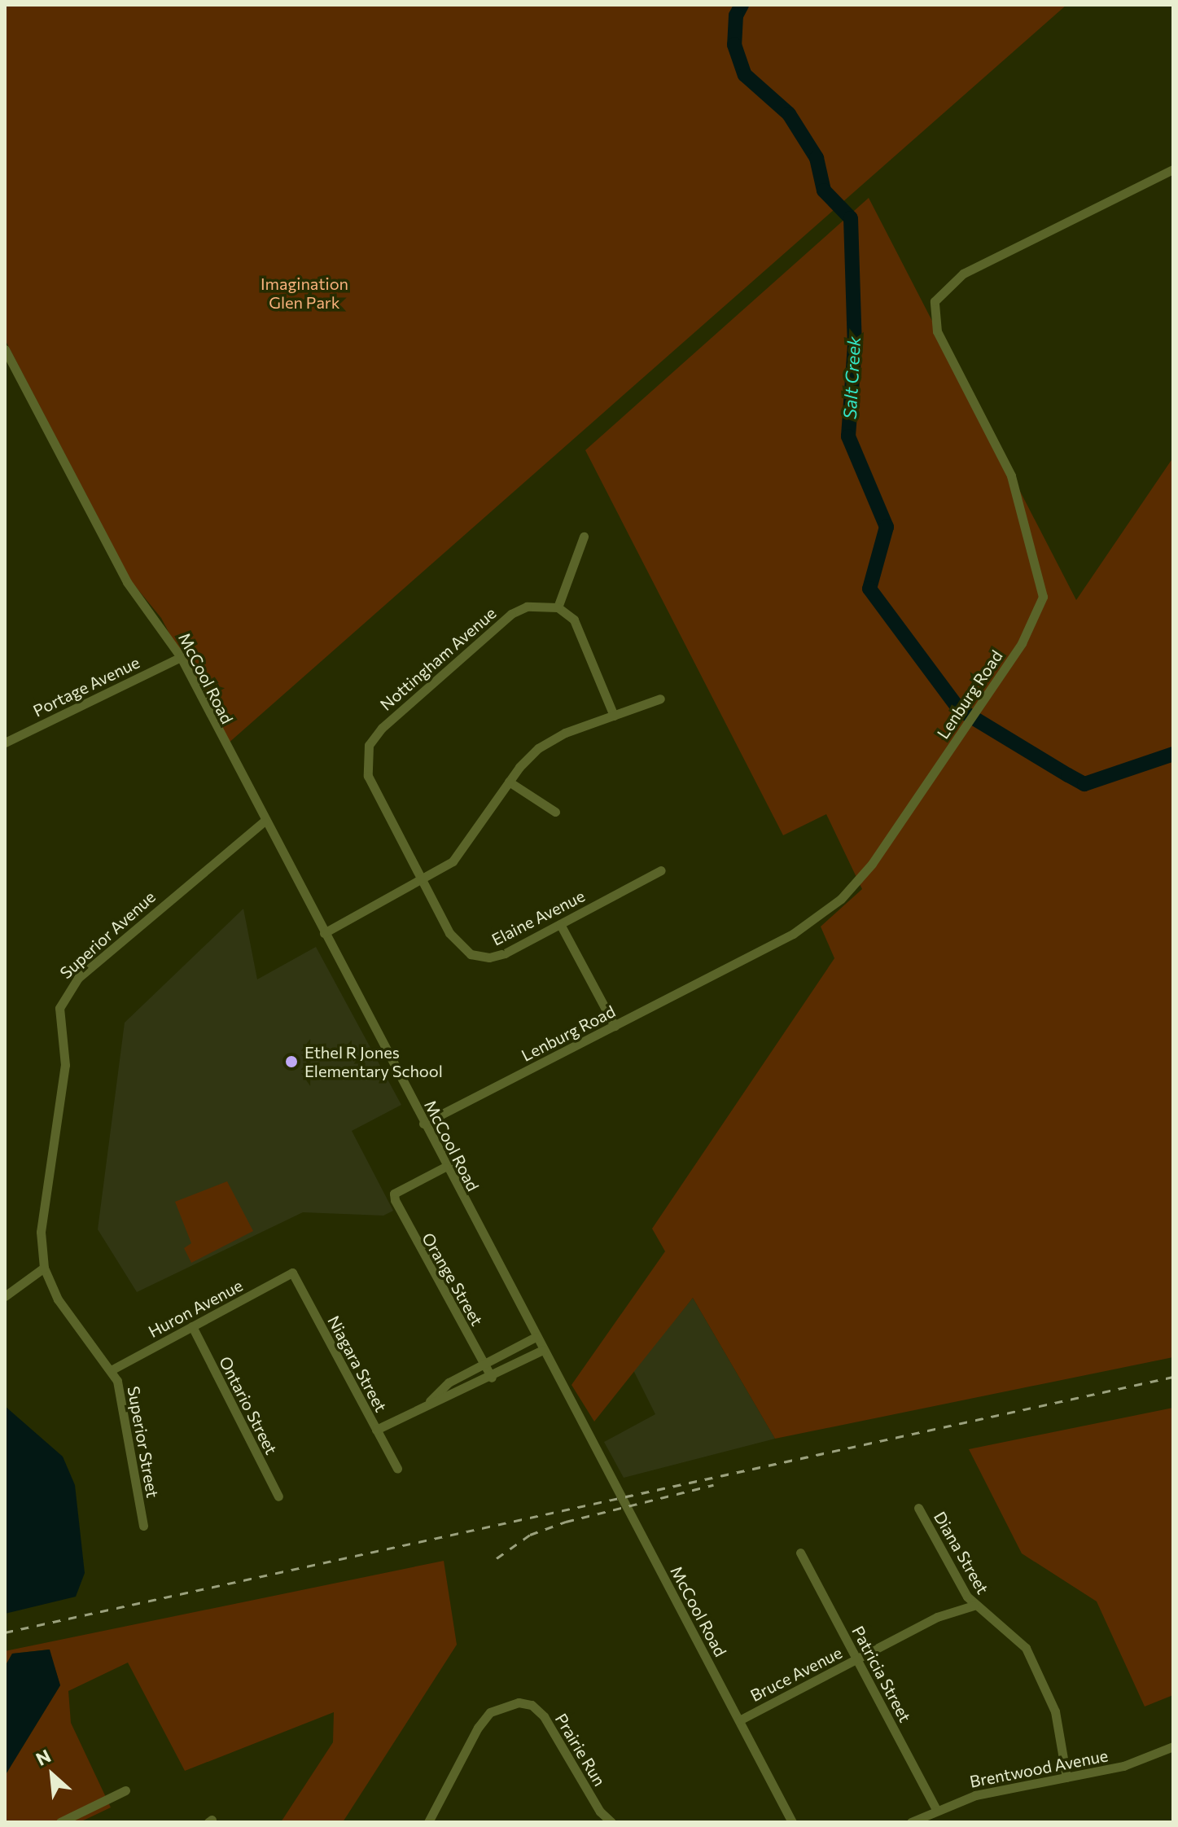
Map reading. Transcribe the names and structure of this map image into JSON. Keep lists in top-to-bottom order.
{
  "streets": {
    "street": [
      "Nottingham Avenue",
      "McCool Road",
      "Portage Avenue",
      "Lenburg Road",
      "Elaine Avenue",
      "Superior Avenue",
      "Orange Street",
      "Huron Avenue",
      "Niagara Street",
      "Ontario Street",
      "Superior Street",
      "Diana Street",
      "Bruce Avenue",
      "Patricia Street",
      "Prairie Run",
      "Brentwood Avenue"
    ]
  },
  "crossings": [
    ["Nottingham Avenue", "Elaine Avenue"],
    ["McCool Road", "Portage Avenue"],
    ["McCool Road", "Lenburg Road"],
    ["McCool Road", "Superior Avenue"],
    ["McCool Road", "Orange Street"],
    ["McCool Road", "Bruce Avenue"],
    ["Superior Avenue", "Superior Street"],
    ["Huron Avenue", "Niagara Street"],
    ["Huron Avenue", "Ontario Street"],
    ["Huron Avenue", "Superior Street"],
    ["Diana Street", "Bruce Avenue"],
    ["Diana Street", "Brentwood Avenue"],
    ["Bruce Avenue", "Patricia Street"],
    ["Patricia Street", "Brentwood Avenue"]
  ],
  "water": ["Salt Creek"],
  "parks": ["Imagination Glen Park"],
  "places": ["Ethel R Jones Elementary School"],
  "north": "top left"
}
